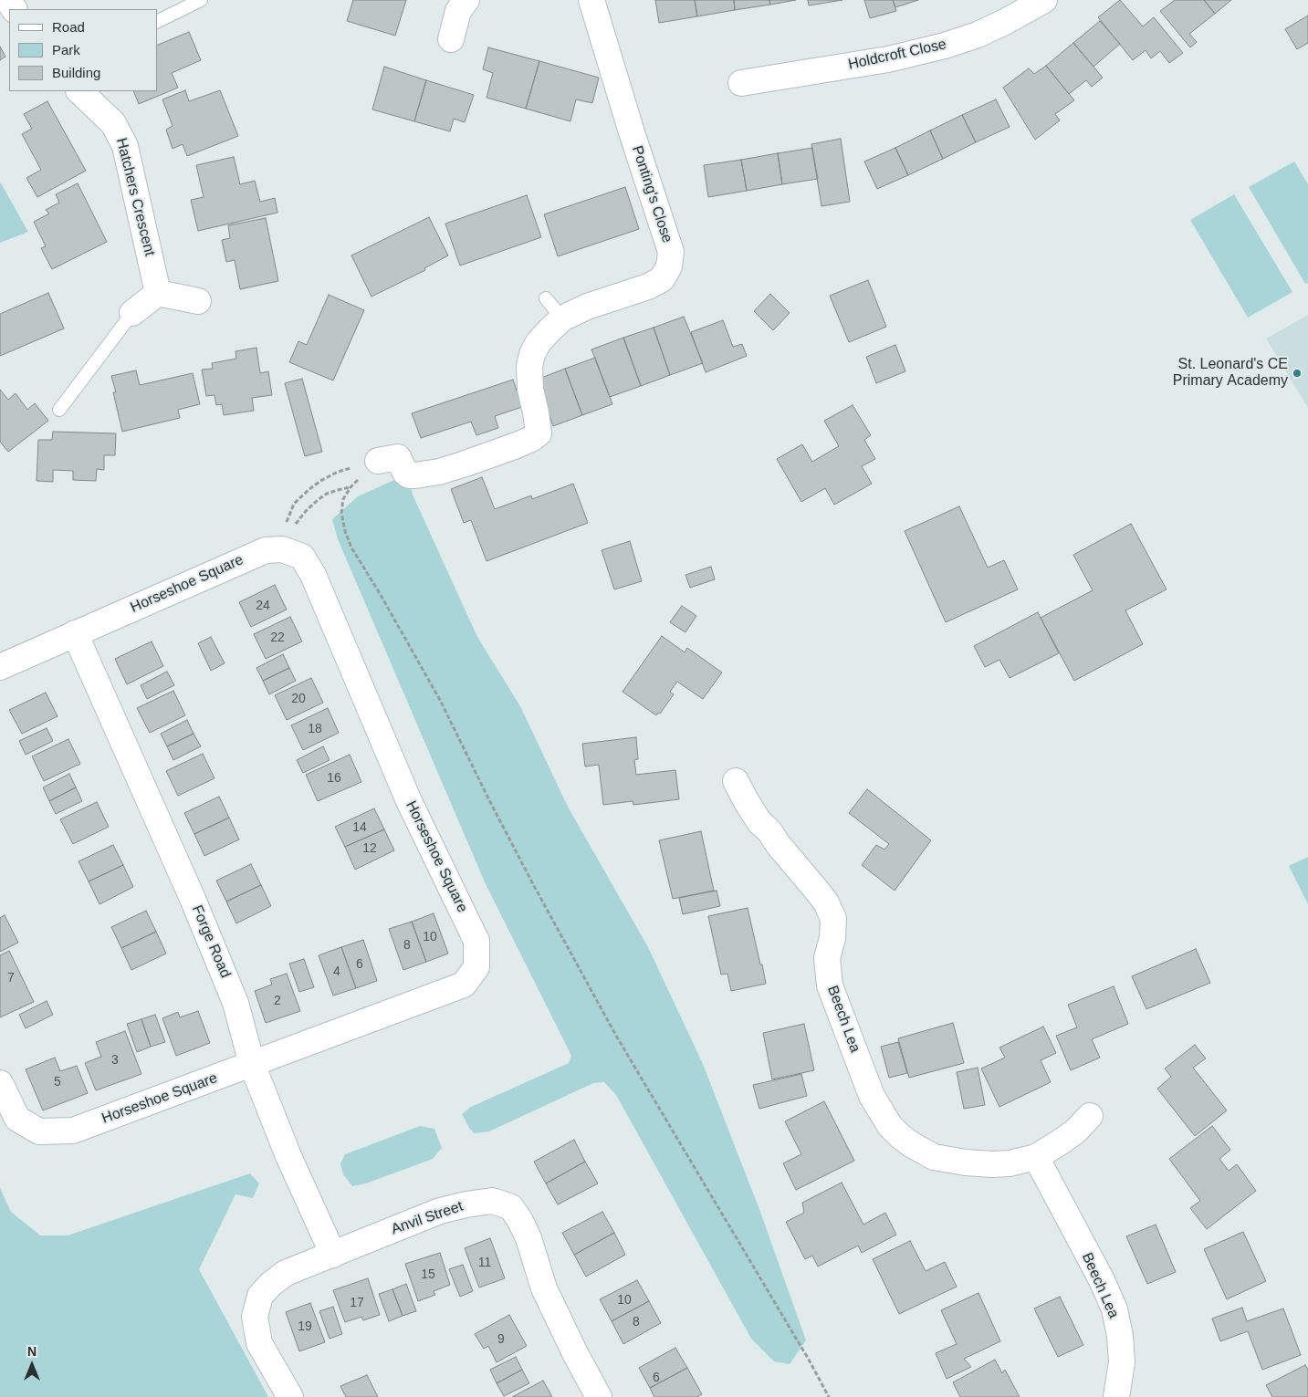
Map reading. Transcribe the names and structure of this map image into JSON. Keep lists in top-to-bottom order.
{
  "streets": {
    "street": [
      "Holdcroft Close",
      "Ponting's Close",
      "Hatchers Crescent",
      "Horseshoe Square",
      "Forge Road",
      "Beech Lea",
      "Anvil Street"
    ]
  },
  "crossings": [
    ["Horseshoe Square", "Forge Road"],
    ["Forge Road", "Anvil Street"]
  ],
  "places": ["St. Leonard's CE Primary Academy"],
  "house_numbers": [
    "24",
    "22",
    "20",
    "18",
    "16",
    "14",
    "12",
    "10",
    "8",
    "6",
    "4",
    "7",
    "2",
    "3",
    "5",
    "11",
    "15",
    "10",
    "17",
    "8",
    "19",
    "9",
    "6"
  ],
  "legend": ["Road", "Park", "Building"],
  "north": "top"
}
